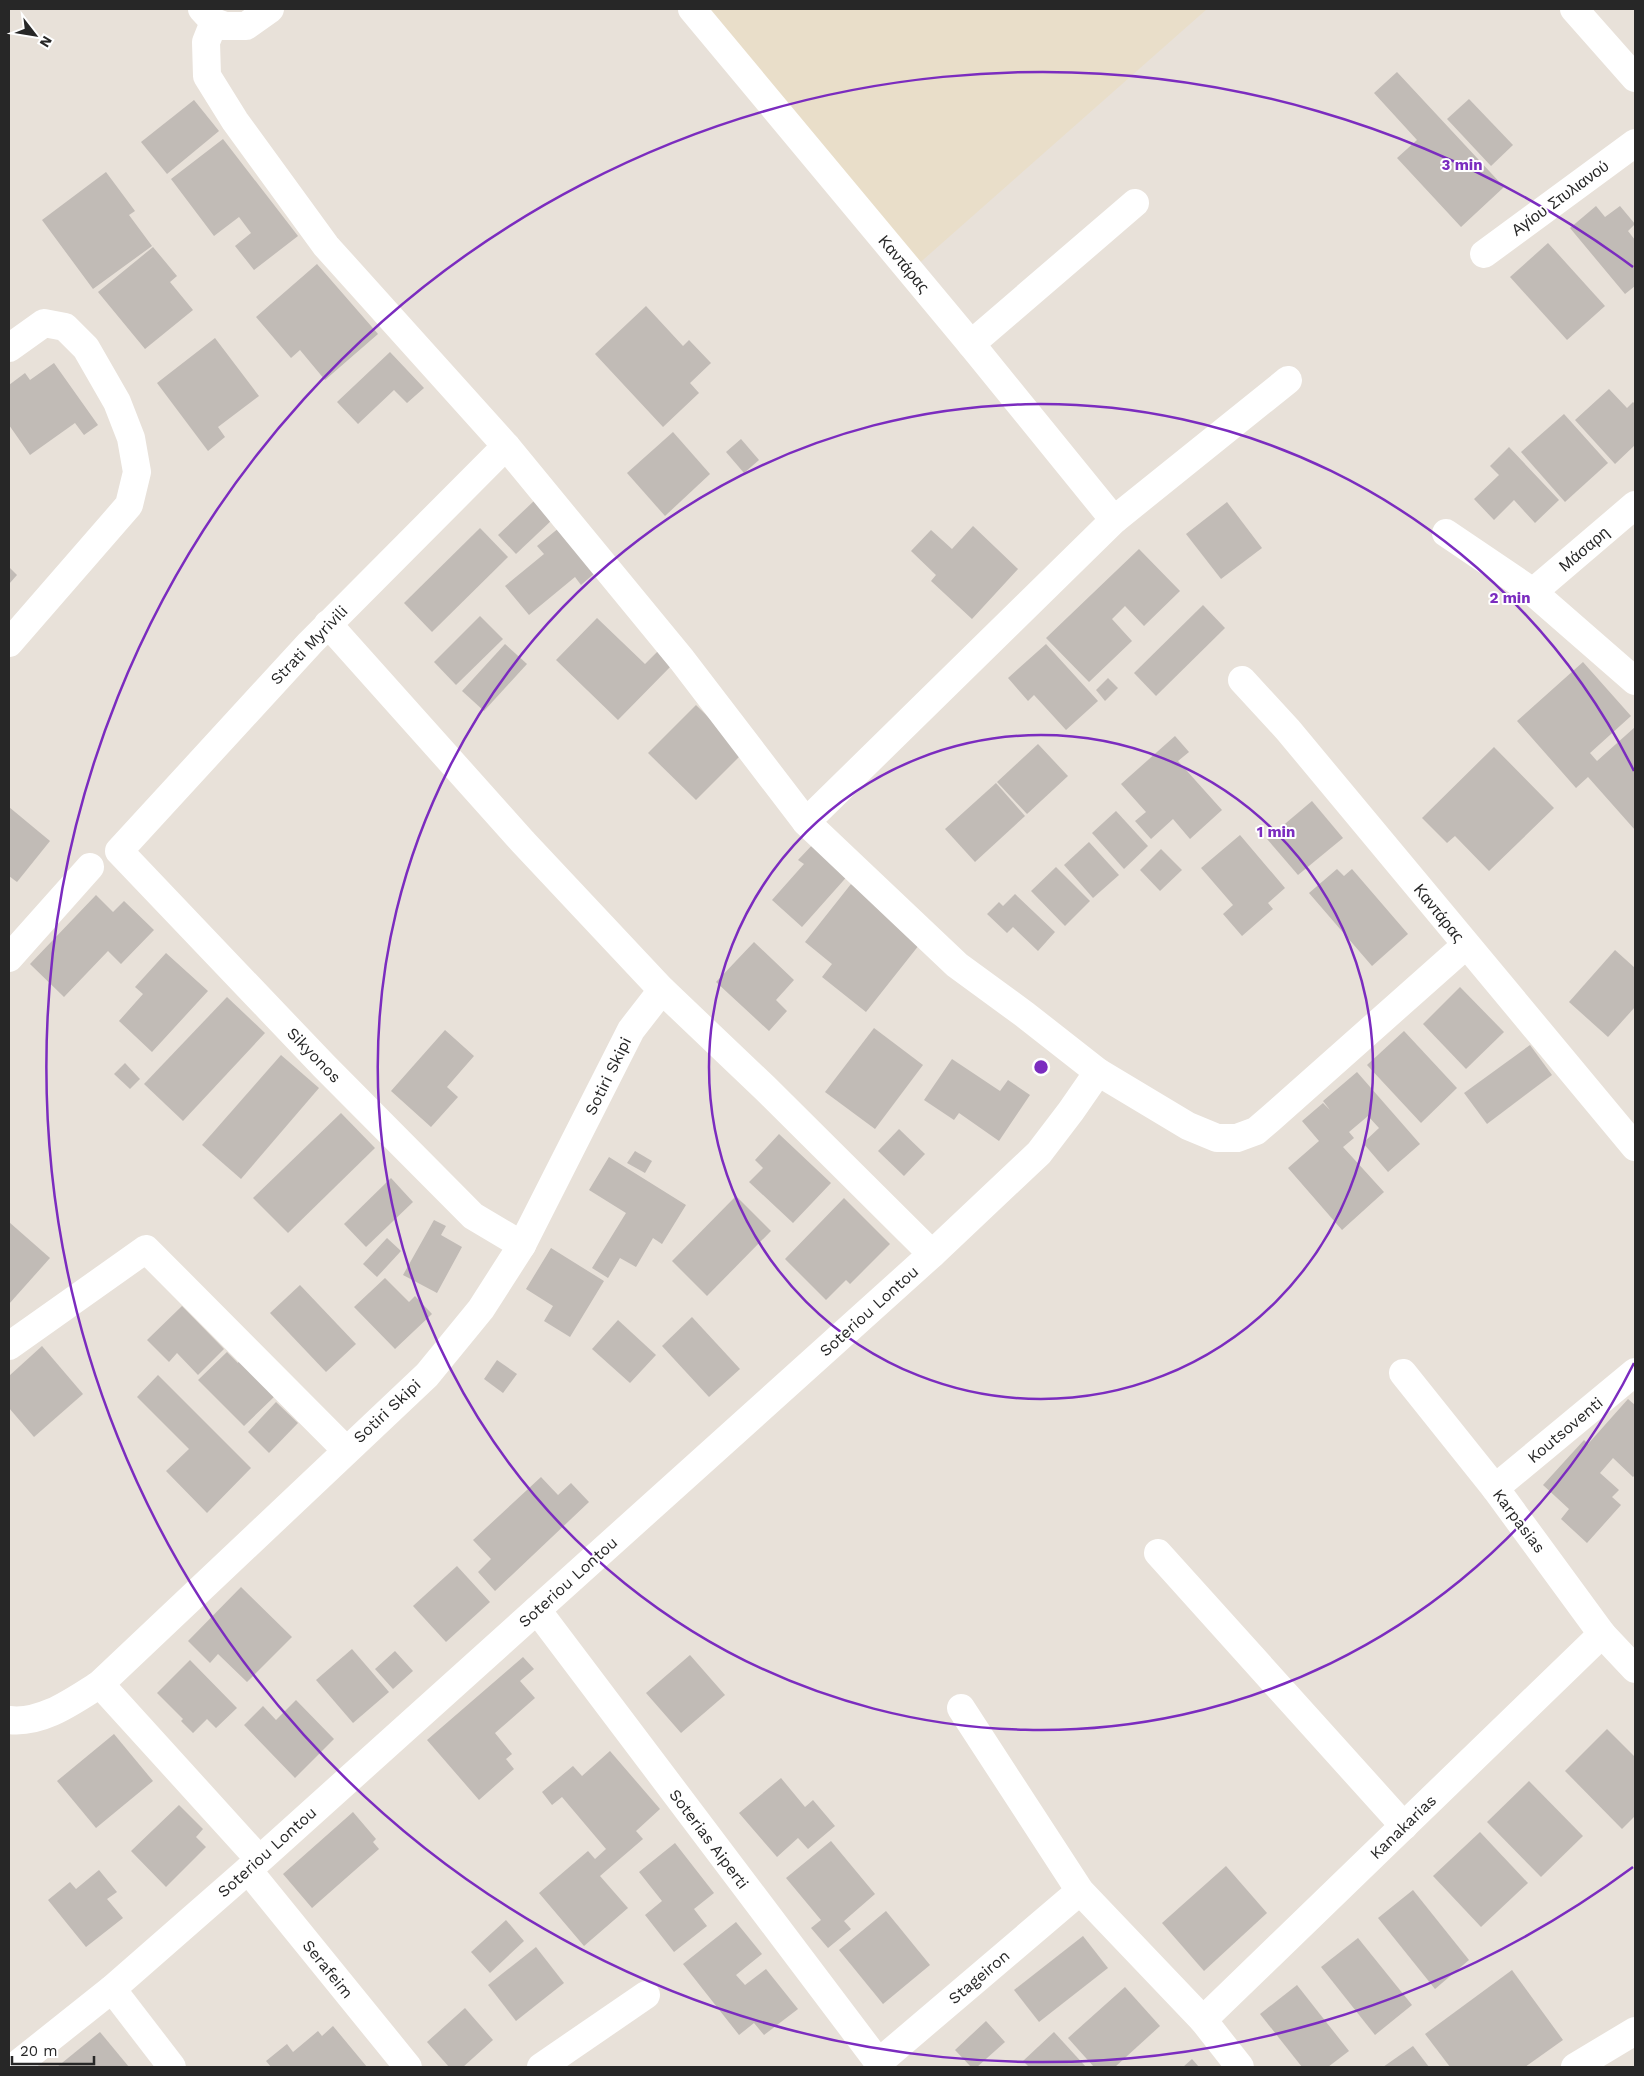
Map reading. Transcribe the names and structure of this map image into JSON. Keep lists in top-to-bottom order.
{
  "streets": {
    "street": [
      "Αγίου Στυλιανού",
      "Καντάρας",
      "Μάσαρη",
      "Strati Myrivili",
      "Sikyonos",
      "Sotiri Skipi",
      "Soteriou Lontou",
      "Koutsoventi",
      "Karpasias",
      "Kanakarias",
      "Soterias Aiperti",
      "Serafeim",
      "Stageiron"
    ]
  },
  "crossings": [
    ["Strati Myrivili", "Sikyonos"],
    ["Sikyonos", "Sotiri Skipi"],
    ["Soteriou Lontou", "Soterias Aiperti"],
    ["Soteriou Lontou", "Serafeim"],
    ["Koutsoventi", "Karpasias"],
    ["Karpasias", "Kanakarias"],
    ["Soterias Aiperti", "Stageiron"]
  ],
  "scale_bar": "20 m",
  "north": "bottom right",
  "rings": ["3 min", "2 min", "1 min"]
}
